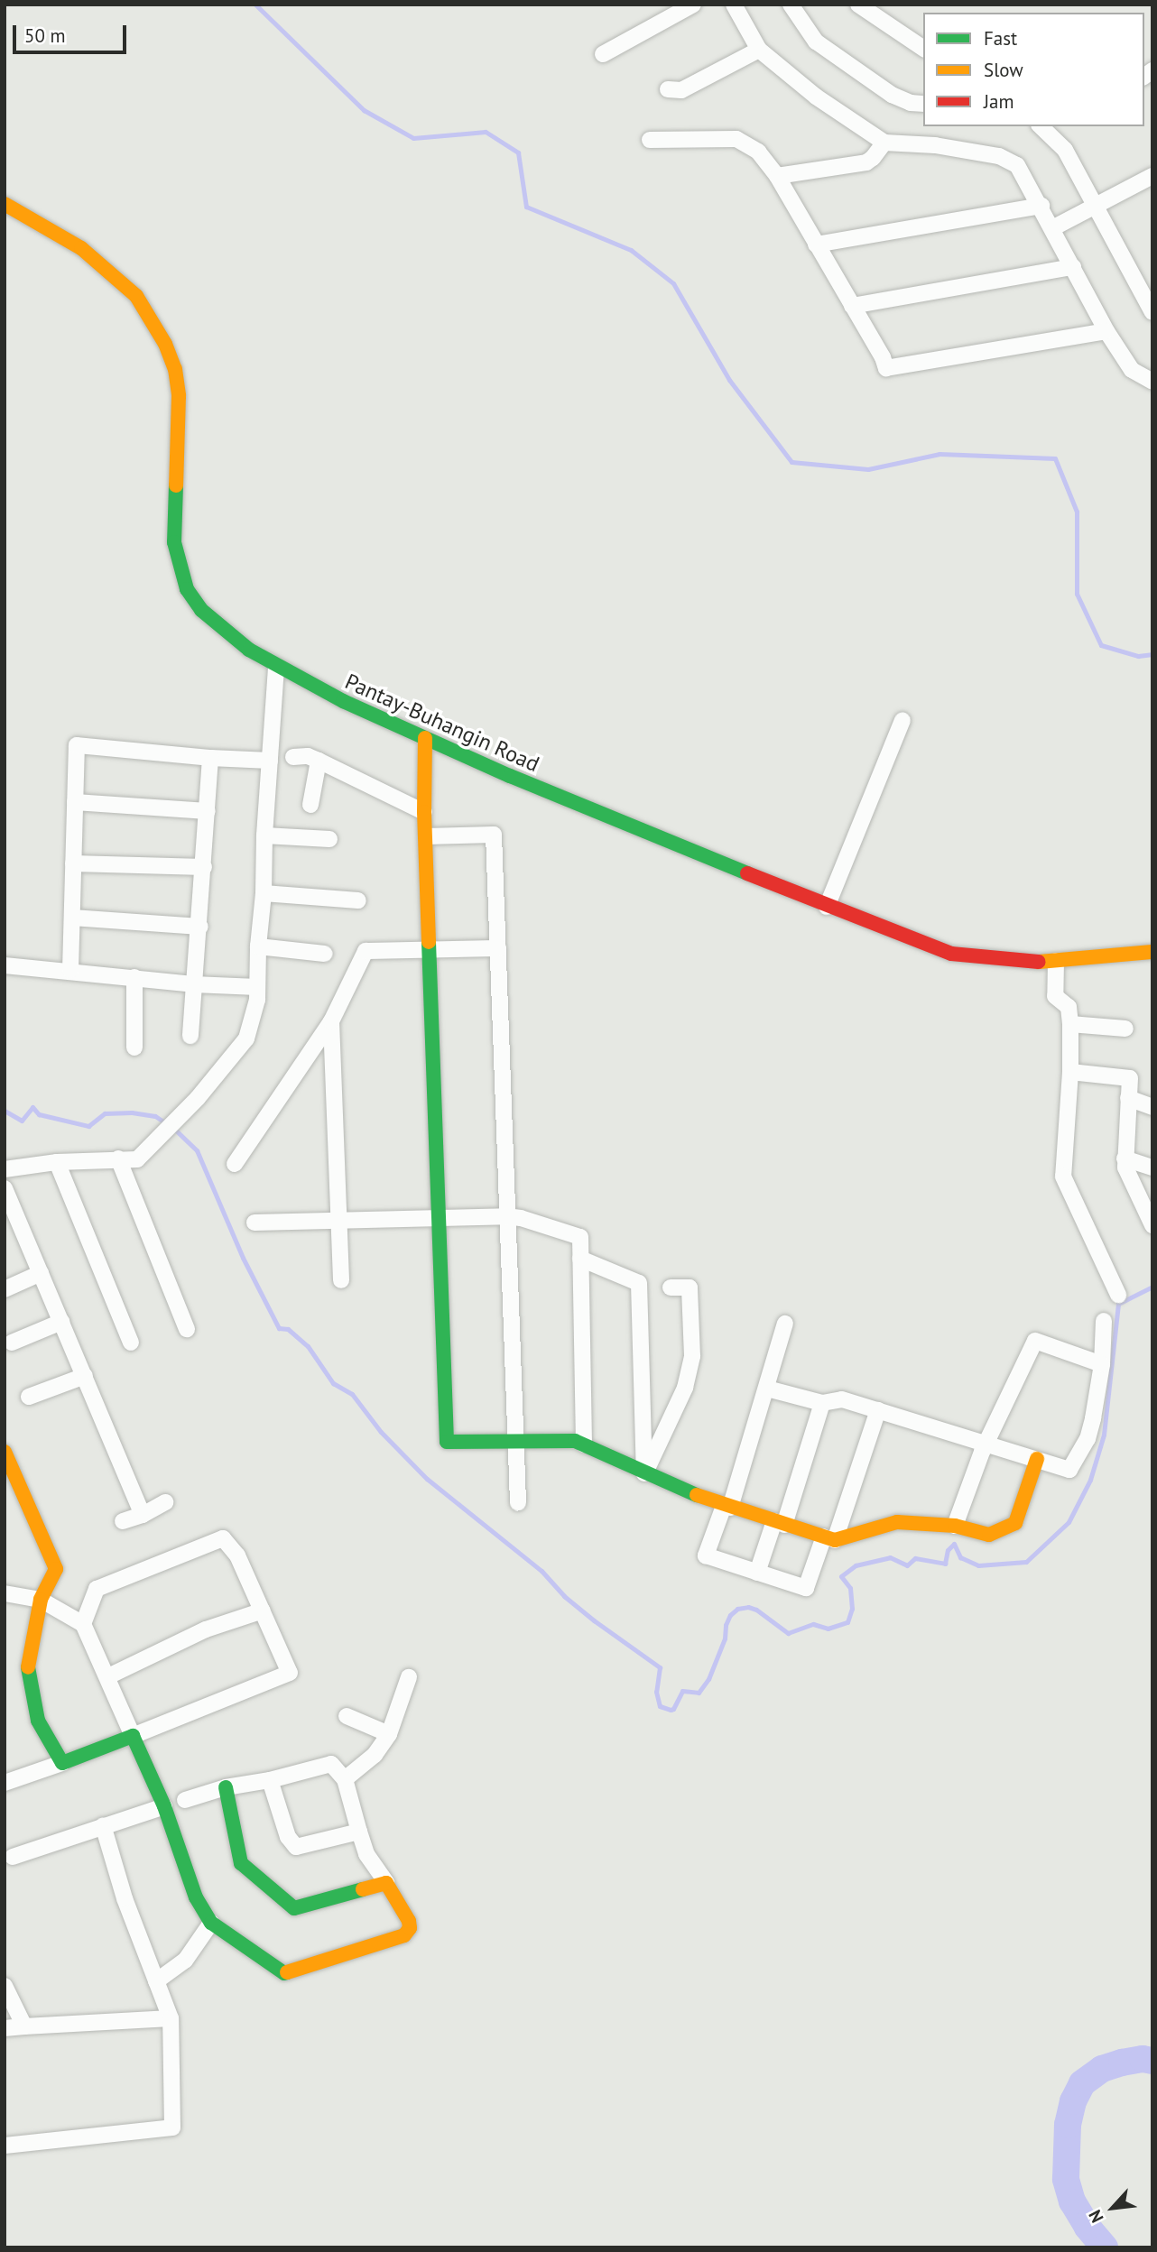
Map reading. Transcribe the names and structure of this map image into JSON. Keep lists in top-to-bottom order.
{
  "streets": {
    "street": ["Pantay-Buhangin Road"]
  },
  "legend": ["Fast", "Slow", "Jam"],
  "scale_bar": "50 m",
  "north": "bottom left"
}
